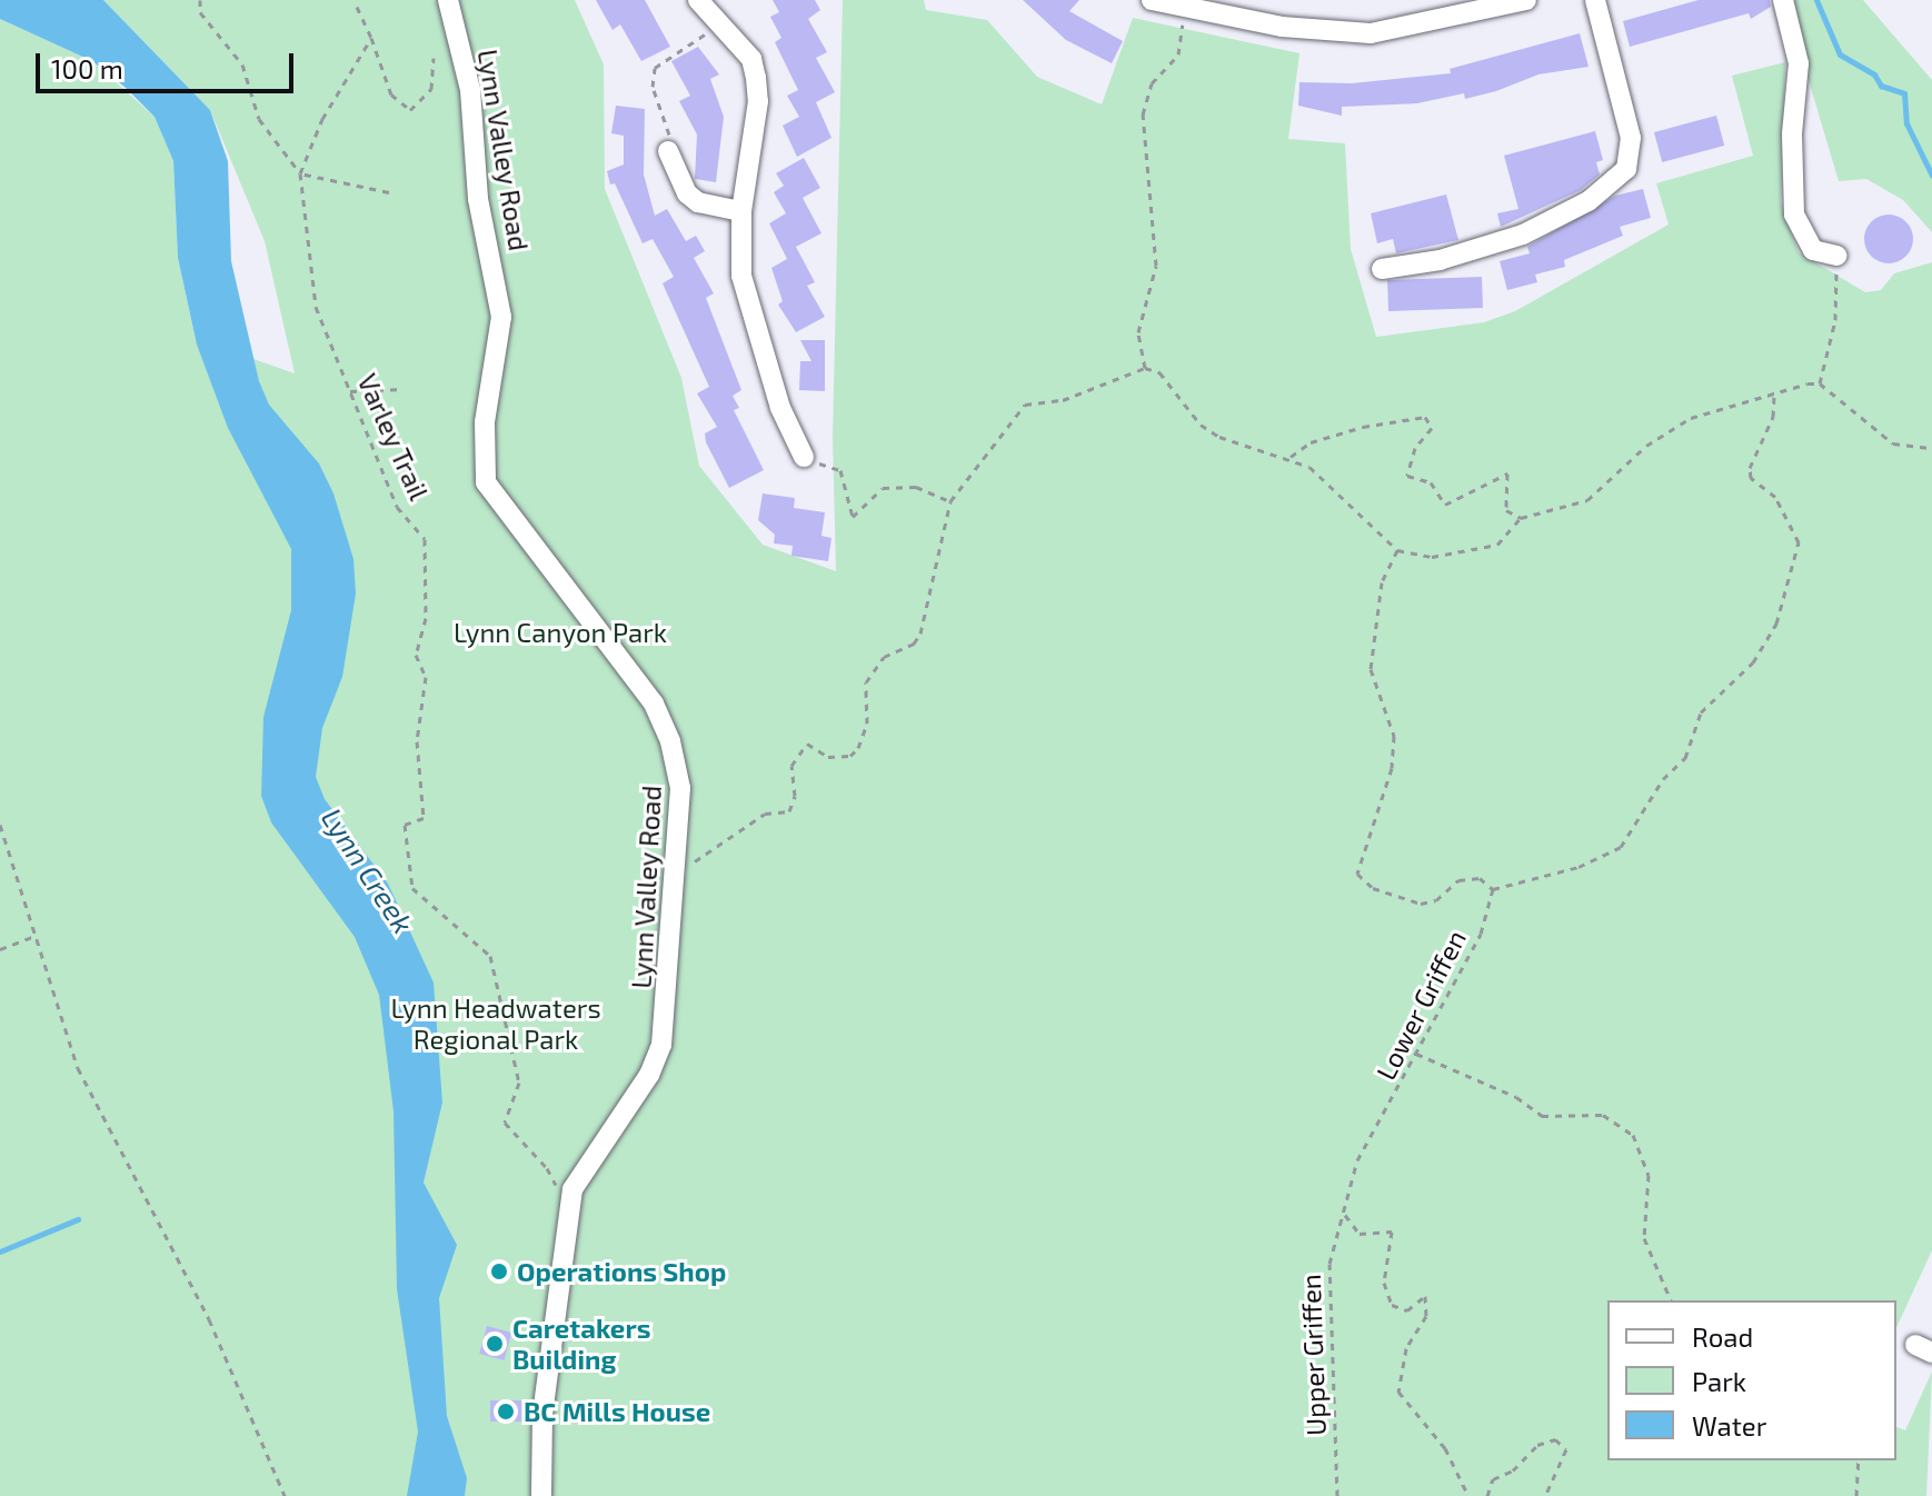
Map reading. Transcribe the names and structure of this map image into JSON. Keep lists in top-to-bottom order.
{
  "streets": {
    "street": ["Lynn Valley Road"],
    "path": ["Varley Trail", "Lower Griffen", "Upper Griffen"]
  },
  "crossings": [
    ["Lynn Valley Road", "Varley Trail"],
    ["Lower Griffen", "Upper Griffen"]
  ],
  "water": ["Lynn Creek"],
  "parks": ["Lynn Canyon Park", "Lynn Headwaters Regional Park"],
  "places": ["Operations Shop", "Caretakers Building", "BC Mills House"],
  "legend": ["Road", "Park", "Water"],
  "scale_bar": "100 m"
}
